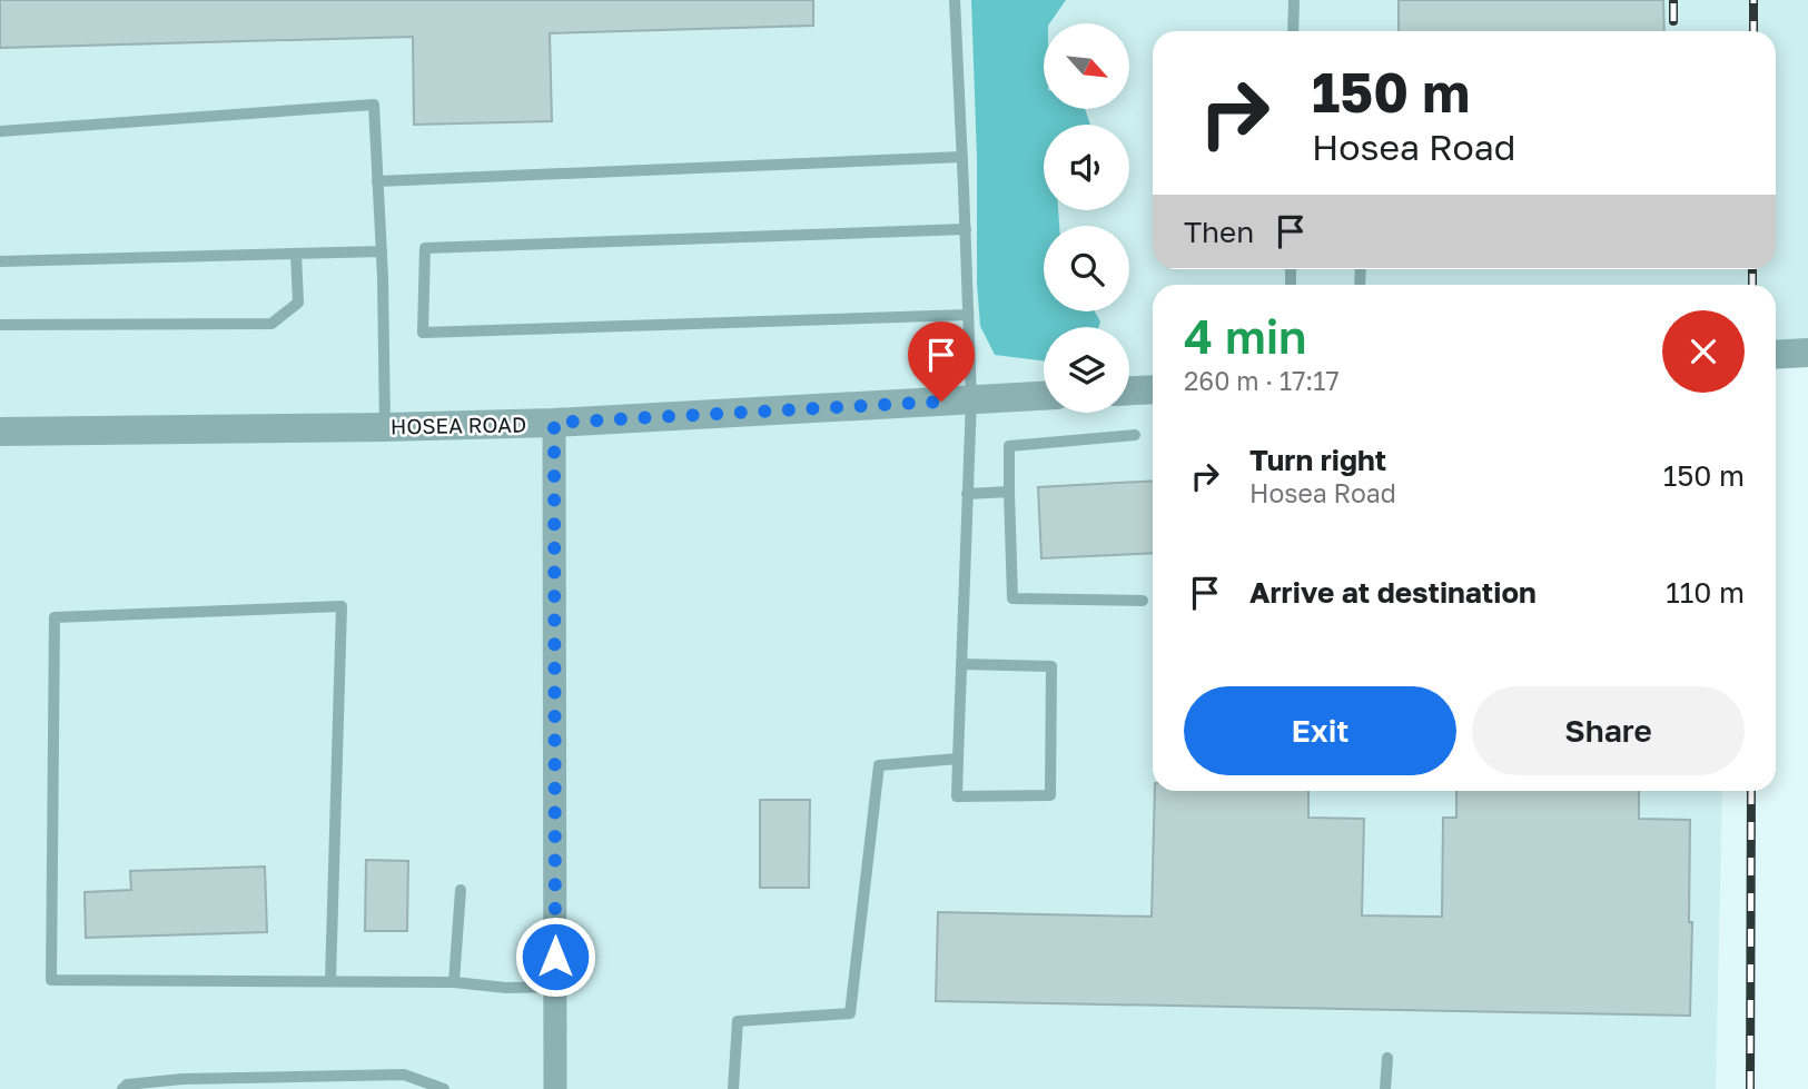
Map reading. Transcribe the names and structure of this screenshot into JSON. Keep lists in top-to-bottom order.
{
  "streets": {
    "street": ["HOSEA ROAD"]
  },
  "north": "bottom right",
  "page": {
    "turn": ["150 m", "Hosea Road"],
    "then": "Then",
    "heading": ["4 min", "260 m · 17:17"],
    "list": [
      {
        "name": "Turn right",
        "note": "Hosea Road",
        "value": "150 m"
      },
      {
        "name": "Arrive at destination",
        "value": "110 m"
      }
    ],
    "buttons": ["Exit", "Share"]
  }
}
